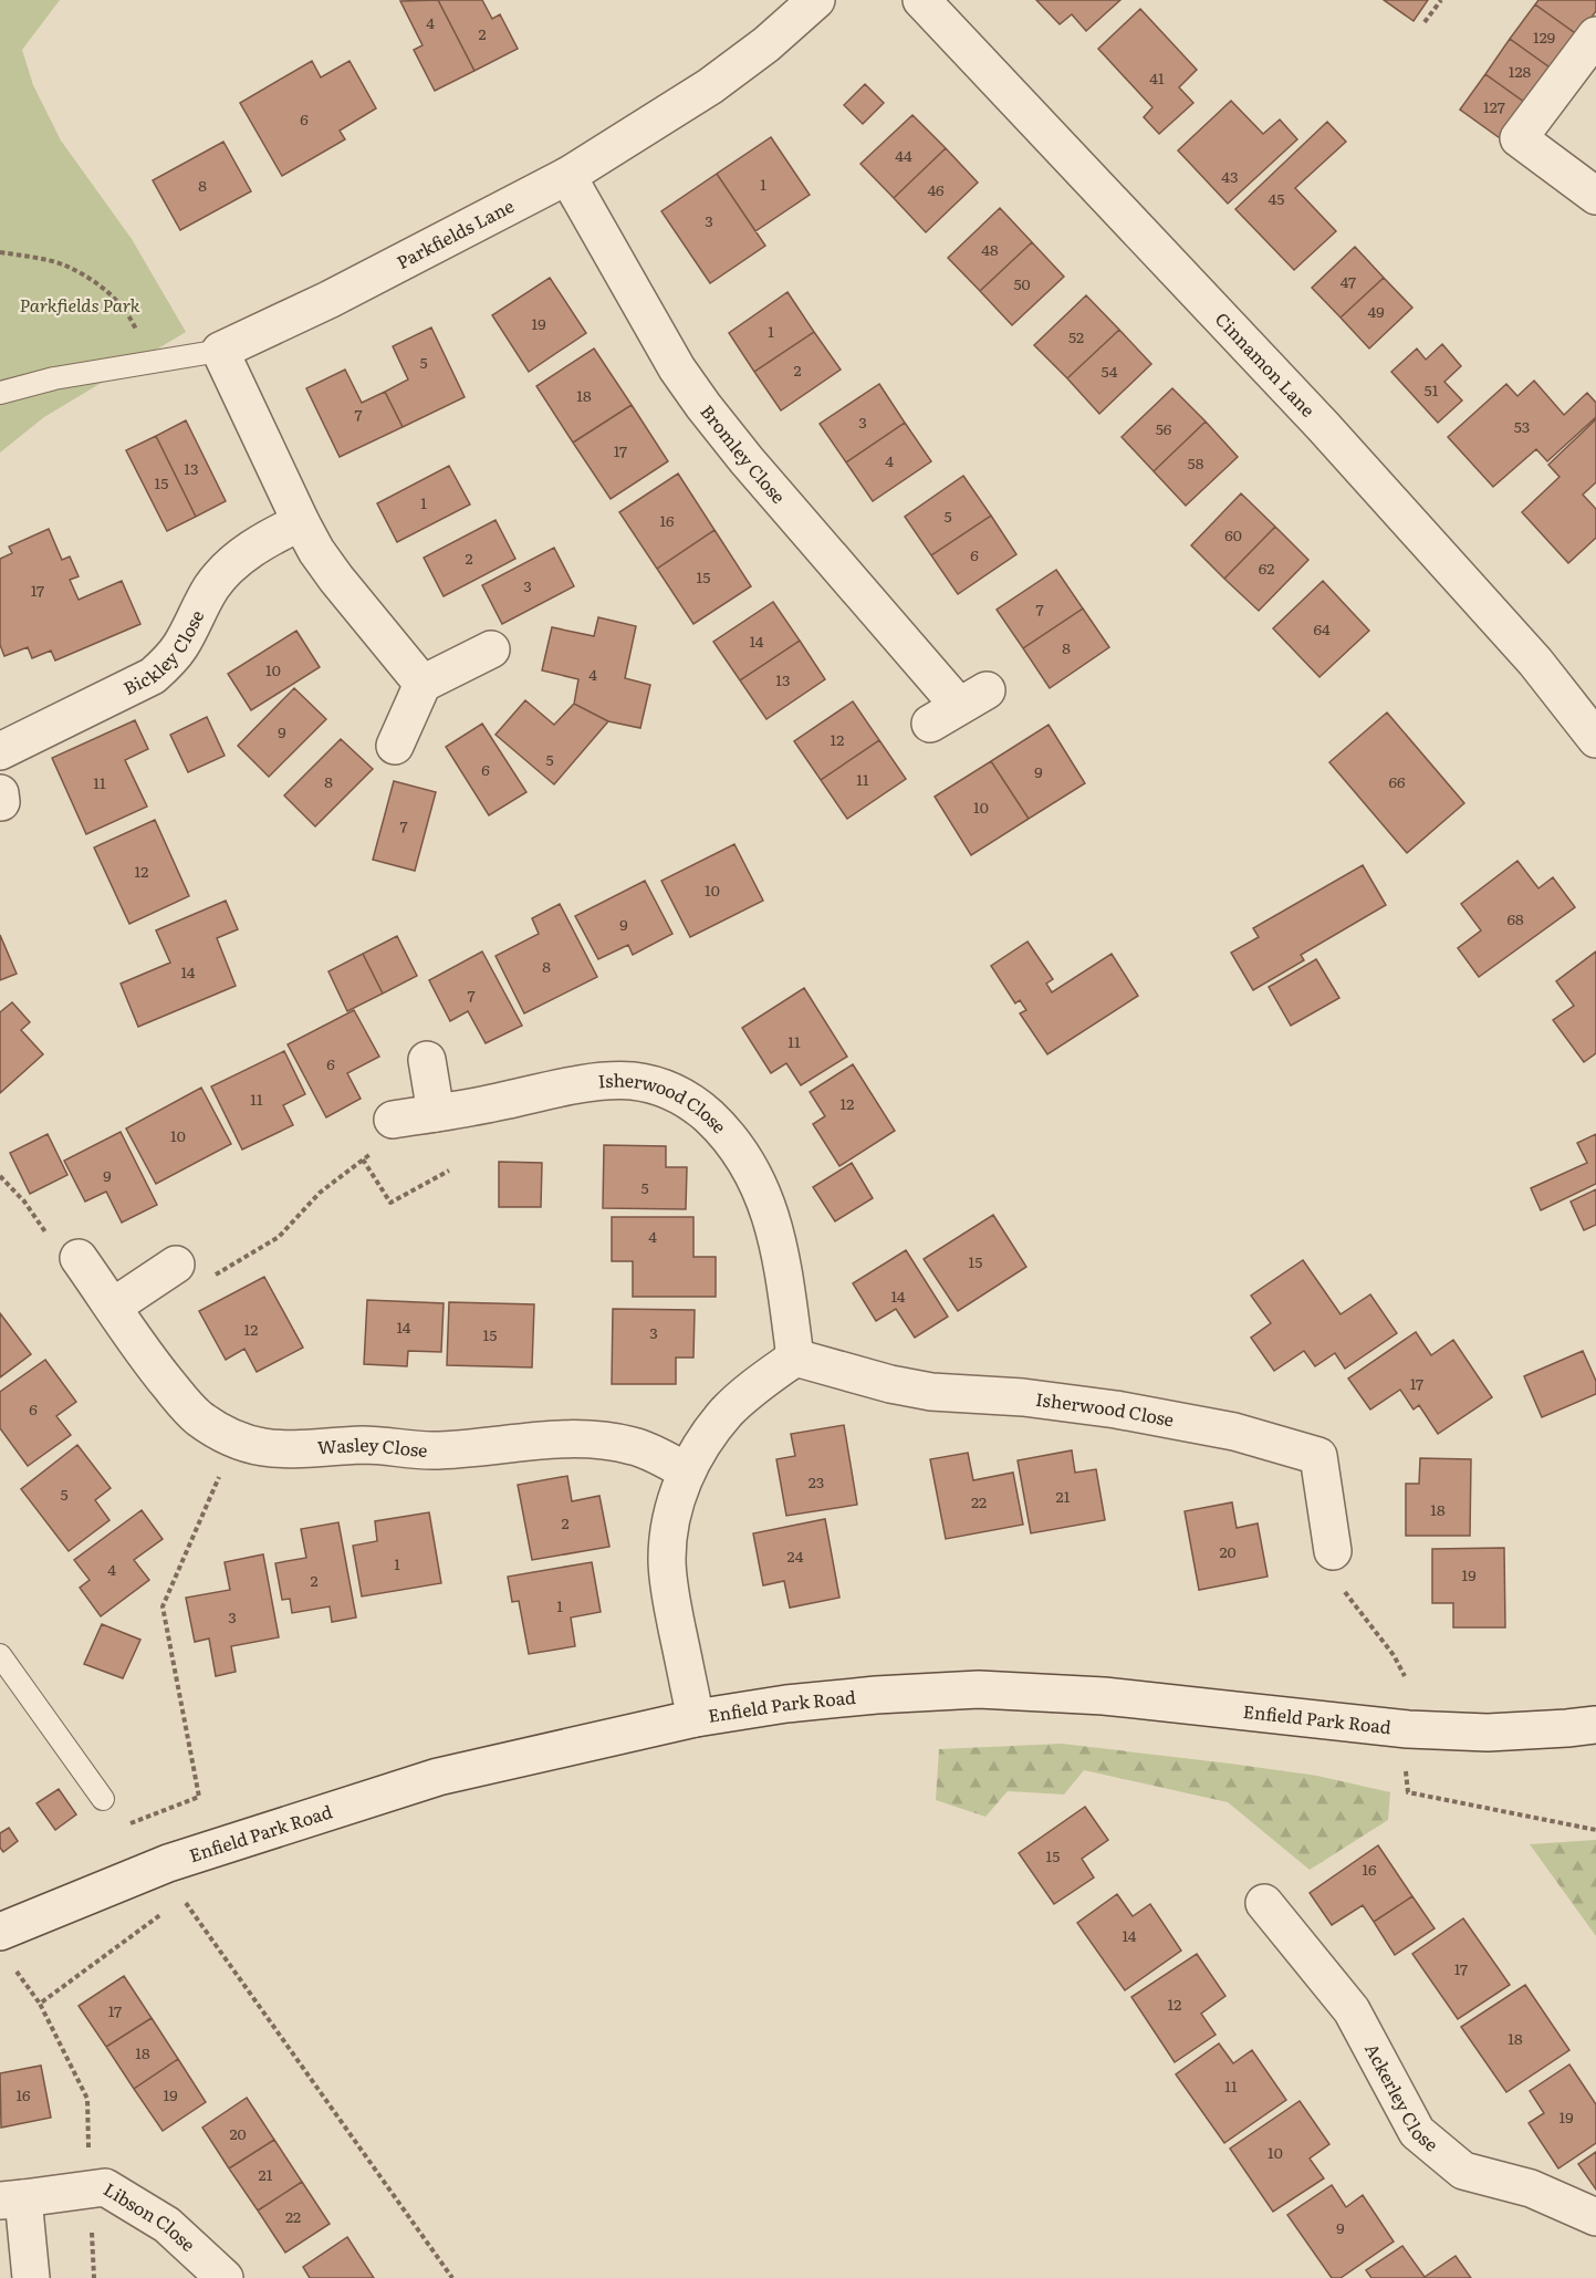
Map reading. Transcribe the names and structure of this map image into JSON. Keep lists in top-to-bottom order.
{
  "streets": {
    "street": [
      "Parkfields Lane",
      "Cinnamon Lane",
      "Bromley Close",
      "Bickley Close",
      "Isherwood Close",
      "Wasley Close",
      "Enfield Park Road",
      "Ackerley Close",
      "Libson Close"
    ]
  },
  "crossings": [
    ["Parkfields Lane", "Bromley Close"]
  ],
  "parks": ["Parkfields Park"],
  "house_numbers": [
    "4",
    "2",
    "129",
    "128",
    "41",
    "127",
    "6",
    "44",
    "43",
    "1",
    "8",
    "46",
    "45",
    "3",
    "48",
    "47",
    "50",
    "49",
    "19",
    "1",
    "52",
    "5",
    "2",
    "54",
    "51",
    "18",
    "7",
    "3",
    "53",
    "56",
    "17",
    "4",
    "58",
    "13",
    "15",
    "1",
    "5",
    "16",
    "60",
    "6",
    "2",
    "62",
    "15",
    "3",
    "17",
    "7",
    "64",
    "14",
    "8",
    "10",
    "4",
    "13",
    "9",
    "12",
    "5",
    "6",
    "9",
    "11",
    "8",
    "66",
    "11",
    "10",
    "7",
    "12",
    "10",
    "68",
    "9",
    "8",
    "14",
    "7",
    "11",
    "6",
    "11",
    "12",
    "10",
    "9",
    "5",
    "4",
    "15",
    "14",
    "14",
    "12",
    "3",
    "15",
    "17",
    "6",
    "23",
    "5",
    "21",
    "22",
    "18",
    "2",
    "20",
    "24",
    "1",
    "4",
    "19",
    "2",
    "1",
    "3",
    "15",
    "16",
    "14",
    "17",
    "12",
    "17",
    "18",
    "18",
    "11",
    "16",
    "19",
    "19",
    "20",
    "10",
    "21",
    "22",
    "9"
  ]
}
